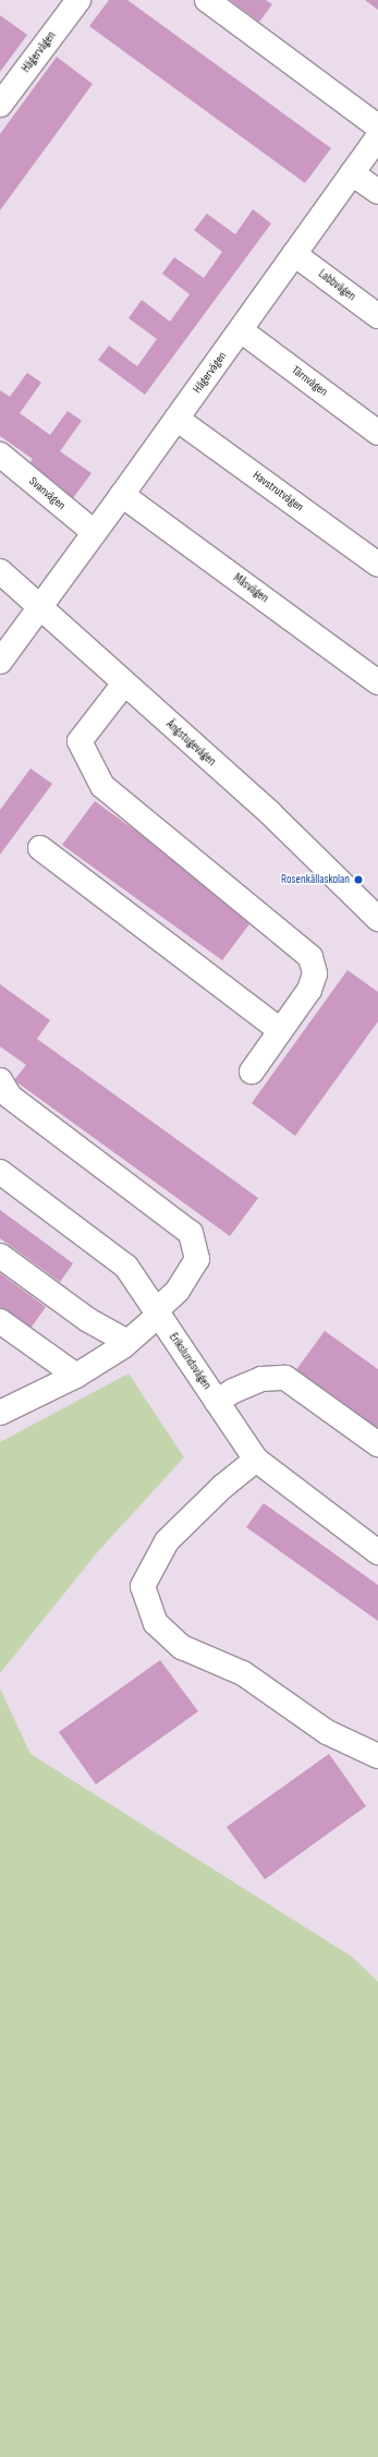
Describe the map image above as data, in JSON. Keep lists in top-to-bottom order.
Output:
{
  "streets": {
    "street": [
      "Hägervägen",
      "Labbvägen",
      "Tärnvägen",
      "Havstrutvägen",
      "Svanvägen",
      "Måsvägen",
      "Ängstugevägen",
      "Erikslundsvägen"
    ]
  },
  "crossings": [
    ["Hägervägen", "Labbvägen"],
    ["Hägervägen", "Tärnvägen"],
    ["Hägervägen", "Havstrutvägen"],
    ["Hägervägen", "Svanvägen"],
    ["Hägervägen", "Måsvägen"],
    ["Hägervägen", "Ängstugevägen"]
  ],
  "places": ["Rosenkällaskolan"]
}
